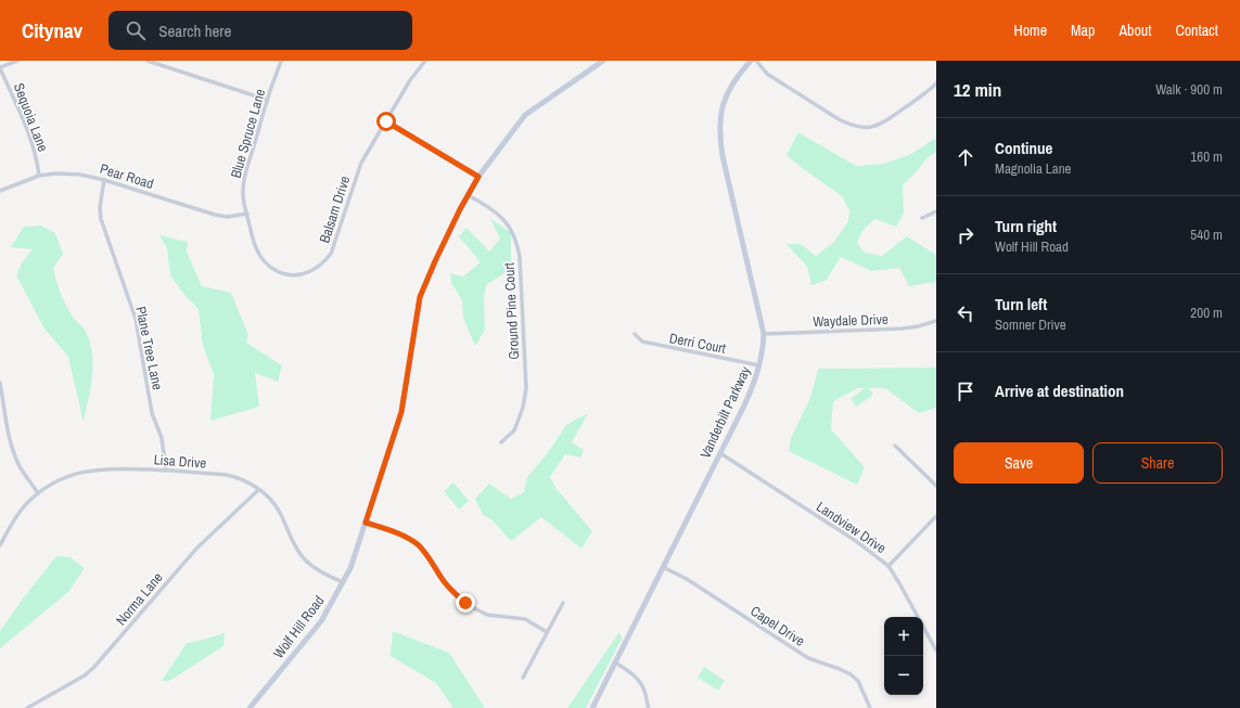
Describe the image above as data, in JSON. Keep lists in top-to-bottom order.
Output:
{
  "streets": {
    "street": [
      "Sequoia Lane",
      "Blue Spruce Lane",
      "Pear Road",
      "Balsam Drive",
      "Ground Pine Court",
      "Waydale Drive",
      "Derri Court",
      "Plane Tree Lane",
      "Vanderbilt Parkway",
      "Lisa Drive",
      "Landview Drive",
      "Norma Lane",
      "Capel Drive",
      "Wolf Hill Road"
    ]
  },
  "crossings": [
    ["Sequoia Lane", "Pear Road"],
    ["Blue Spruce Lane", "Pear Road"],
    ["Blue Spruce Lane", "Balsam Drive"],
    ["Pear Road", "Balsam Drive"],
    ["Pear Road", "Plane Tree Lane"],
    ["Ground Pine Court", "Wolf Hill Road"],
    ["Waydale Drive", "Vanderbilt Parkway"],
    ["Derri Court", "Vanderbilt Parkway"],
    ["Plane Tree Lane", "Lisa Drive"],
    ["Vanderbilt Parkway", "Landview Drive"],
    ["Vanderbilt Parkway", "Capel Drive"],
    ["Lisa Drive", "Norma Lane"],
    ["Lisa Drive", "Wolf Hill Road"]
  ],
  "page": {
    "header": "Citynav",
    "search": "Search here",
    "nav": [
      "Home",
      "Map",
      "About",
      "Contact"
    ],
    "heading": ["12 min", "Walk · 900 m"],
    "list": [
      ["Continue", "Magnolia Lane", "160 m"],
      ["Turn right", "Wolf Hill Road", "540 m"],
      ["Turn left", "Somner Drive", "200 m"],
      "Arrive at destination"
    ],
    "buttons": ["Save", "Share"],
    "map_buttons": ["+", "−"]
  }
}
